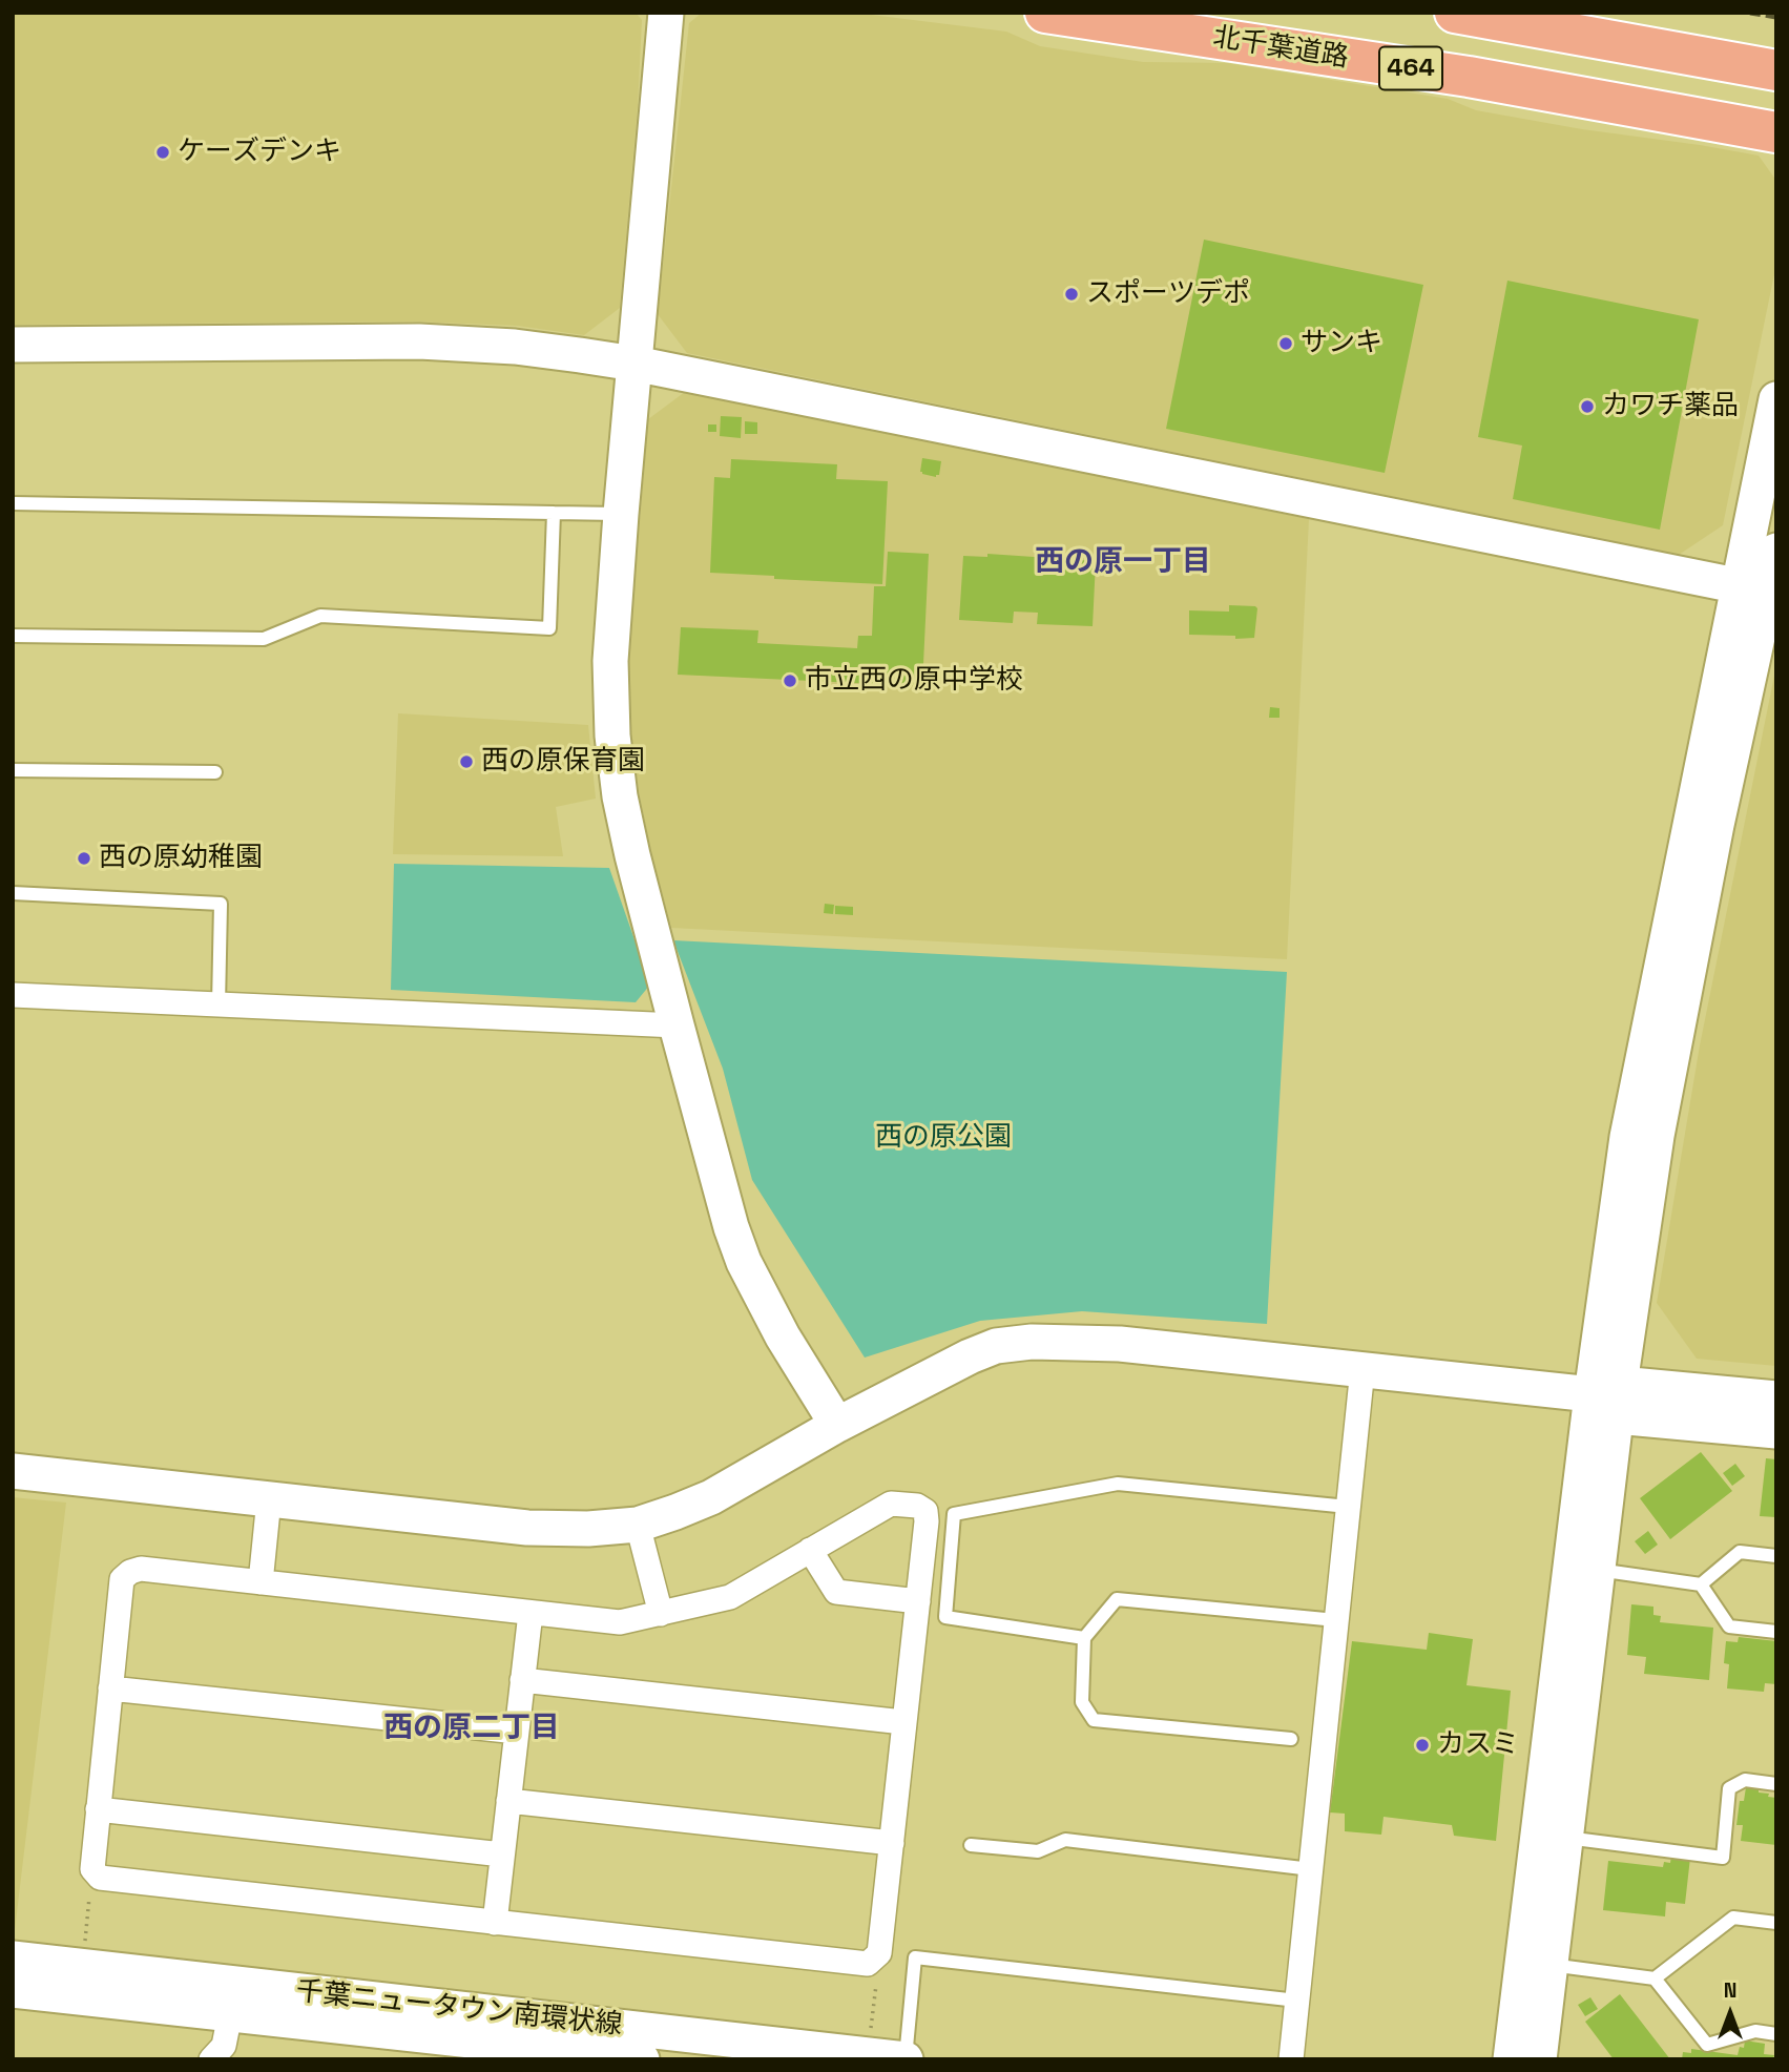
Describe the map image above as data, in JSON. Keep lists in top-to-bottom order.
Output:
{
  "streets": {
    "highway": ["北千葉道路", "464"],
    "street": ["千葉ニュータウン南環状線"]
  },
  "districts": ["西の原一丁目", "西の原二丁目"],
  "parks": ["西の原公園"],
  "places": [
    "ケーズデンキ",
    "スポーツデポ",
    "サンキ",
    "カワチ薬品",
    "市立西の原中学校",
    "西の原保育園",
    "西の原幼稚園",
    "カスミ"
  ],
  "north": "top"
}
